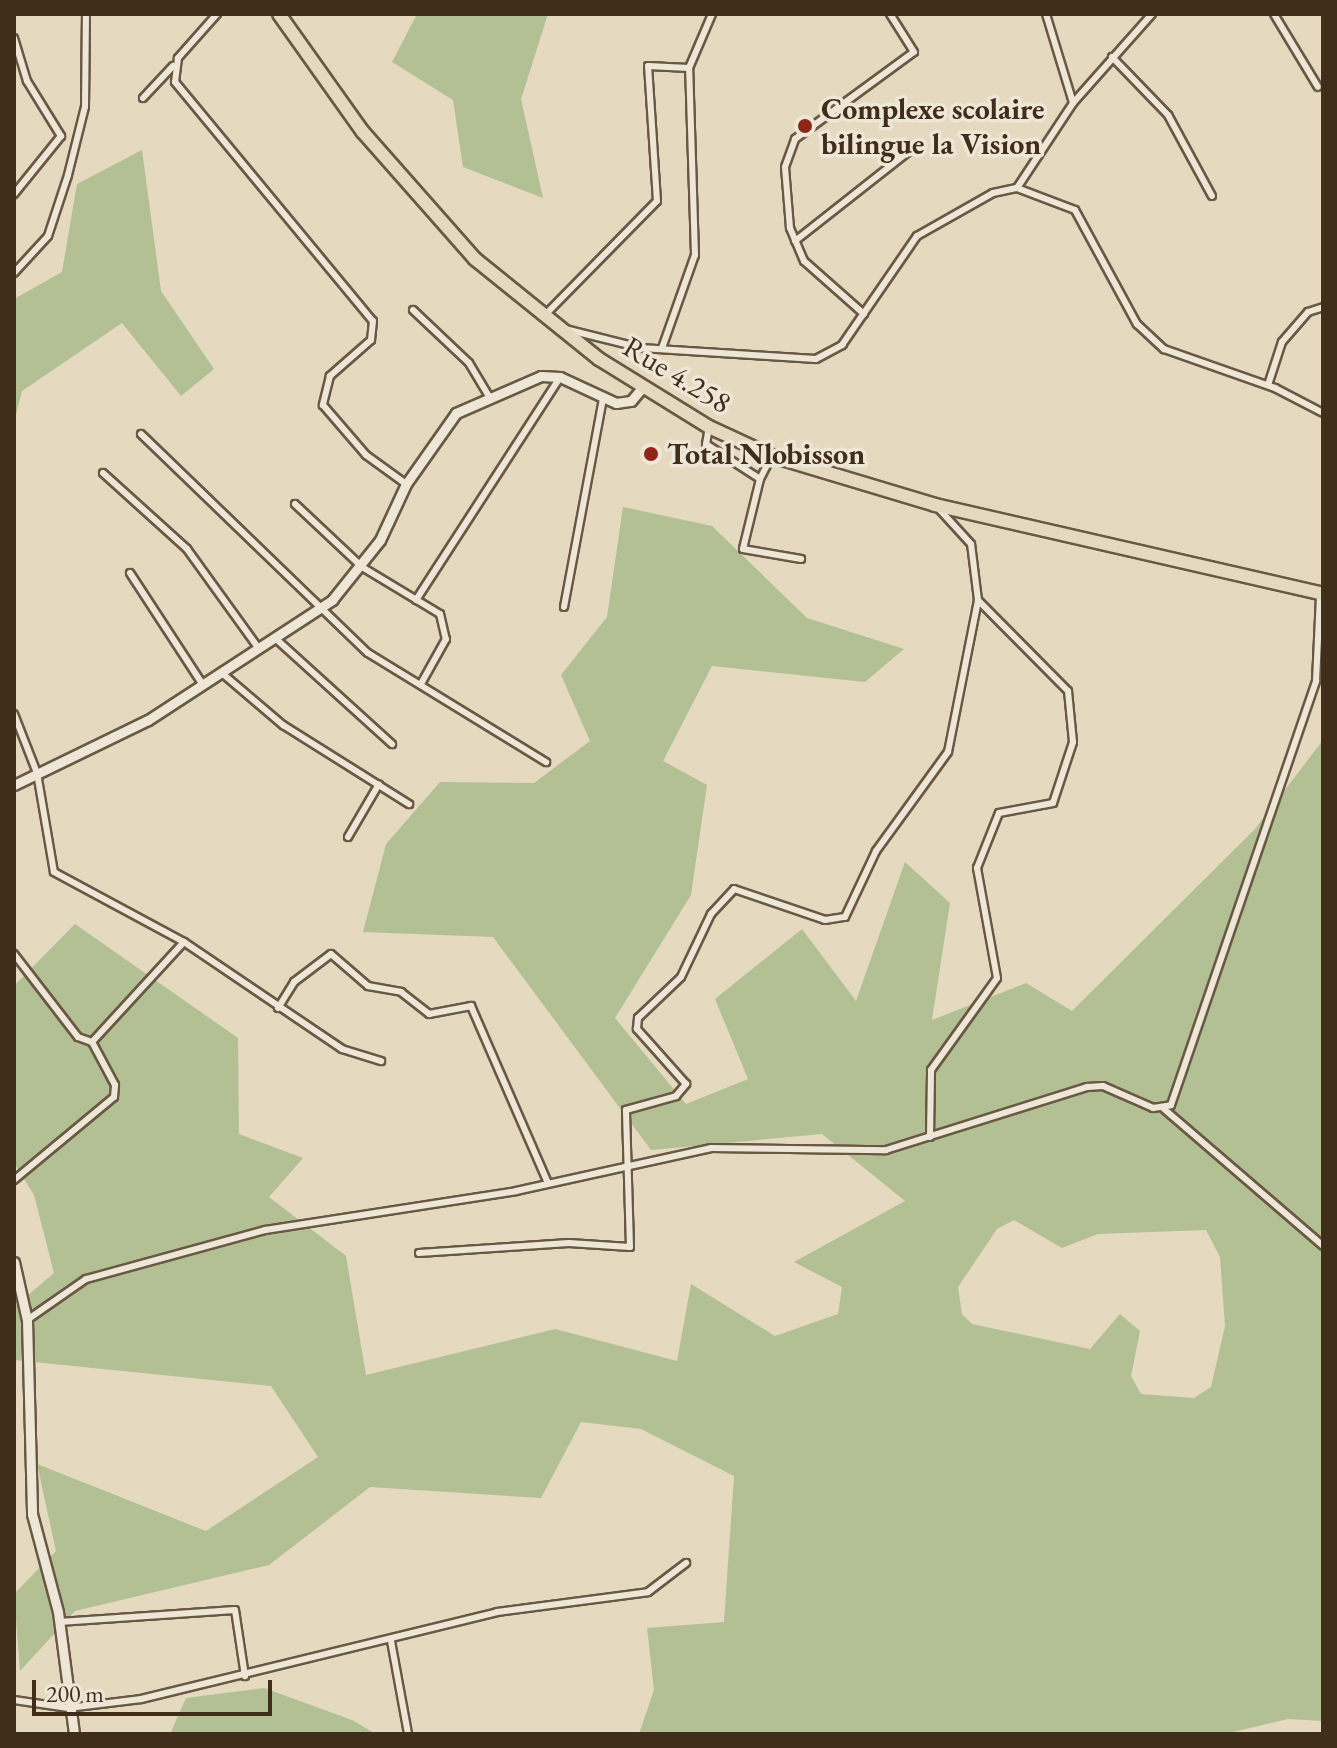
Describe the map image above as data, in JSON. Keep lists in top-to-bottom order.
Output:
{
  "streets": {
    "highway": ["Rue 4.258"]
  },
  "places": ["Complexe scolaire bilingue la Vision", "Total Nlobisson"],
  "scale_bar": "200 m"
}
